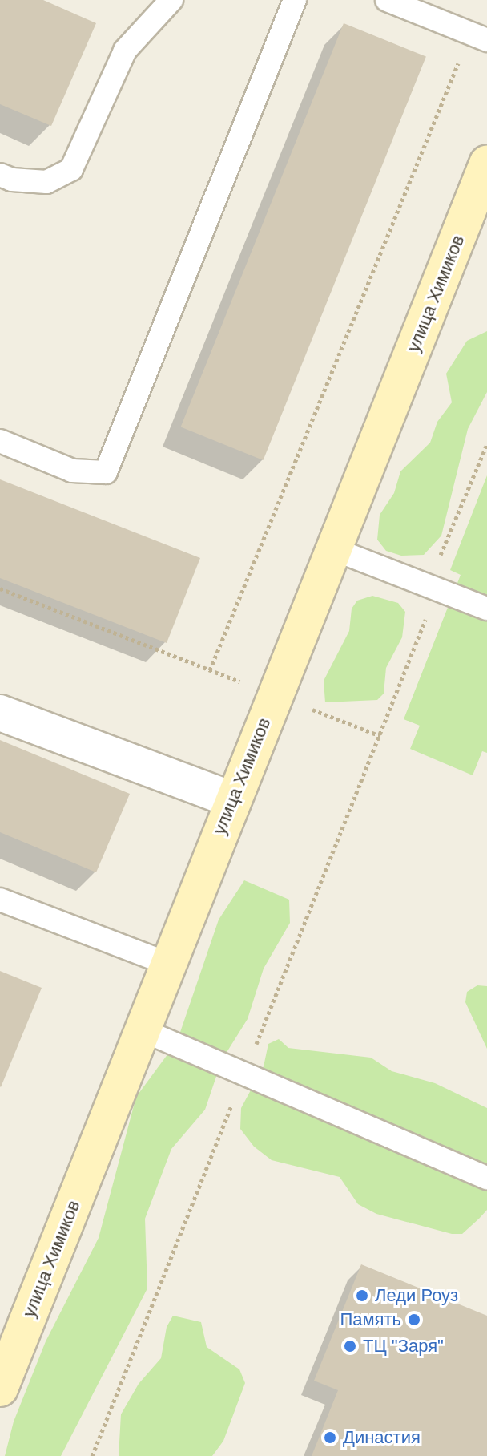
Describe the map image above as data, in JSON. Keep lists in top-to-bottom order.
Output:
{
  "streets": {
    "street": ["улица Химиков"]
  },
  "places": [
    "Леди Роуз",
    "Память",
    "ТЦ \"Заря\"",
    "Династия"
  ]
}
